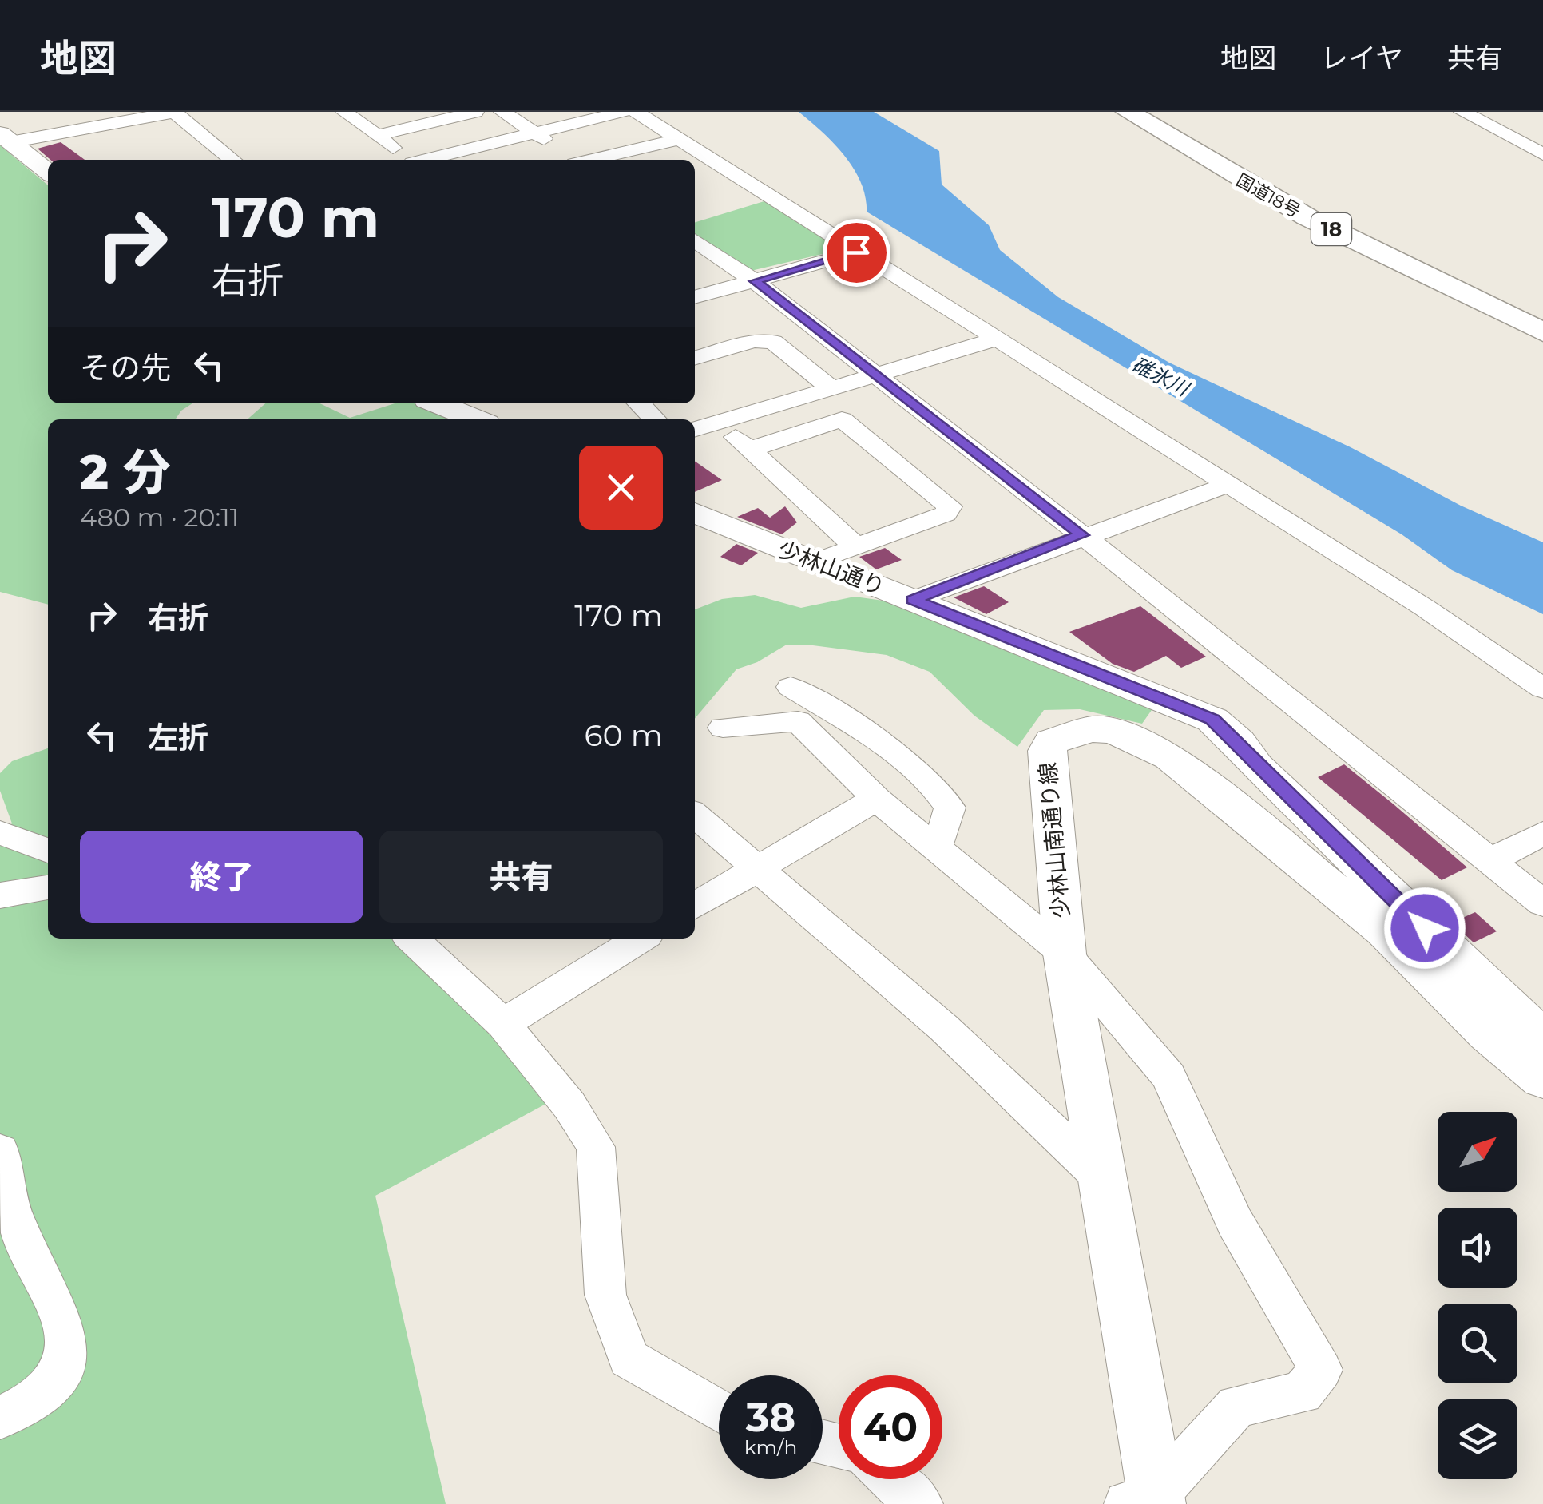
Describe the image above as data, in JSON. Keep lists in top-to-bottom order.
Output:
{
  "streets": {
    "highway": ["国道18号", "18"],
    "street": ["少林山通り", "少林山南通り線"]
  },
  "water": ["碓氷川"],
  "north": "top right",
  "page": {
    "header": "地図",
    "nav": ["地図", "レイヤ", "共有"],
    "turn": ["170 m", "右折"],
    "then": "その先",
    "heading": ["2 分", "480 m · 20:11"],
    "list": [
      {
        "name": "右折",
        "value": "170 m"
      },
      {
        "name": "左折",
        "value": "60 m"
      }
    ],
    "buttons": ["終了", "共有"],
    "speed": "38 km/h",
    "limit": "40"
  }
}
